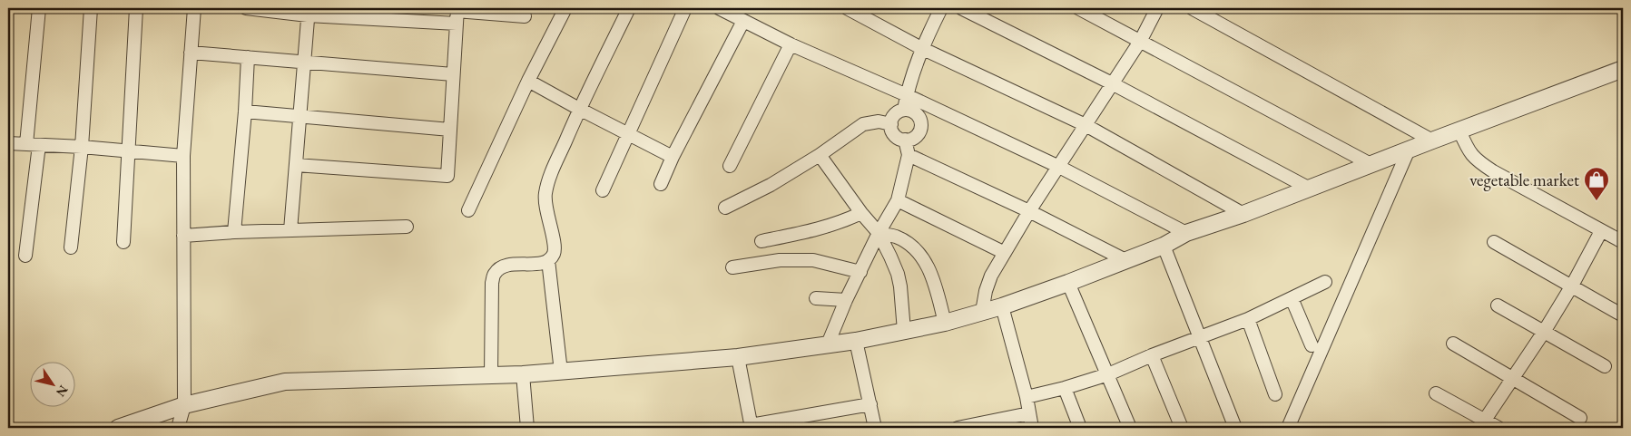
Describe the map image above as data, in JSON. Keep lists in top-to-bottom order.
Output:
{
  "places": {
    "shop": ["vegetable market"]
  },
  "north": "bottom right"
}
